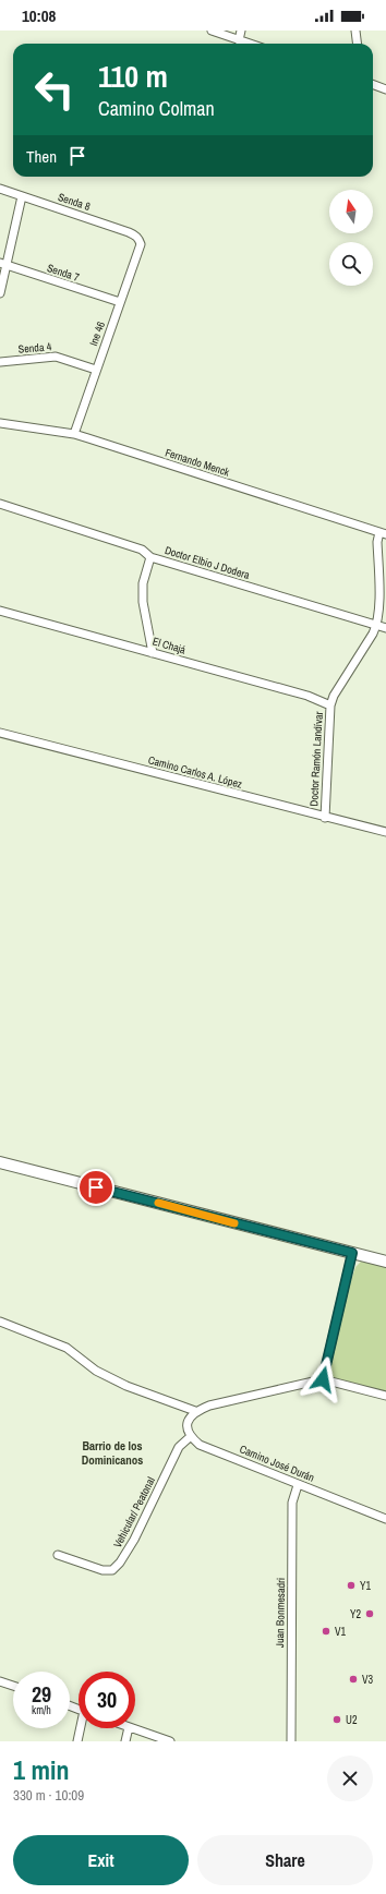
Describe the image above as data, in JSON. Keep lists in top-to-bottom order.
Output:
{
  "streets": {
    "street": [
      "Senda 8",
      "Senda 7",
      "Ine 46",
      "Senda 4",
      "Fernando Menck",
      "Doctor Elbio J Dodera",
      "El Chajá",
      "Doctor Ramón Landívar",
      "Camino Carlos A. López",
      "Camino José Durán",
      "Vehicular/ Peatonal",
      "Juan Bonmesadri"
    ]
  },
  "crossings": [
    ["Senda 8", "Ine 46"],
    ["Senda 7", "Ine 46"],
    ["Ine 46", "Senda 4"],
    ["Ine 46", "Fernando Menck"],
    ["Fernando Menck", "Doctor Ramón Landívar"],
    ["Doctor Elbio J Dodera", "Doctor Ramón Landívar"],
    ["El Chajá", "Doctor Ramón Landívar"],
    ["Doctor Ramón Landívar", "Camino Carlos A. López"],
    ["Camino José Durán", "Vehicular/ Peatonal"],
    ["Camino José Durán", "Juan Bonmesadri"]
  ],
  "districts": ["Barrio de los Dominicanos"],
  "places": [
    "Y1",
    "Y2",
    "V1",
    "V3",
    "U2"
  ],
  "north": "top",
  "page": {
    "status": "10:08",
    "turn": ["110 m", "Camino Colman"],
    "then": "Then",
    "speed": "29 km/h",
    "limit": "30",
    "heading": ["1 min", "330 m · 10:09"],
    "buttons": ["Exit", "Share"]
  }
}
